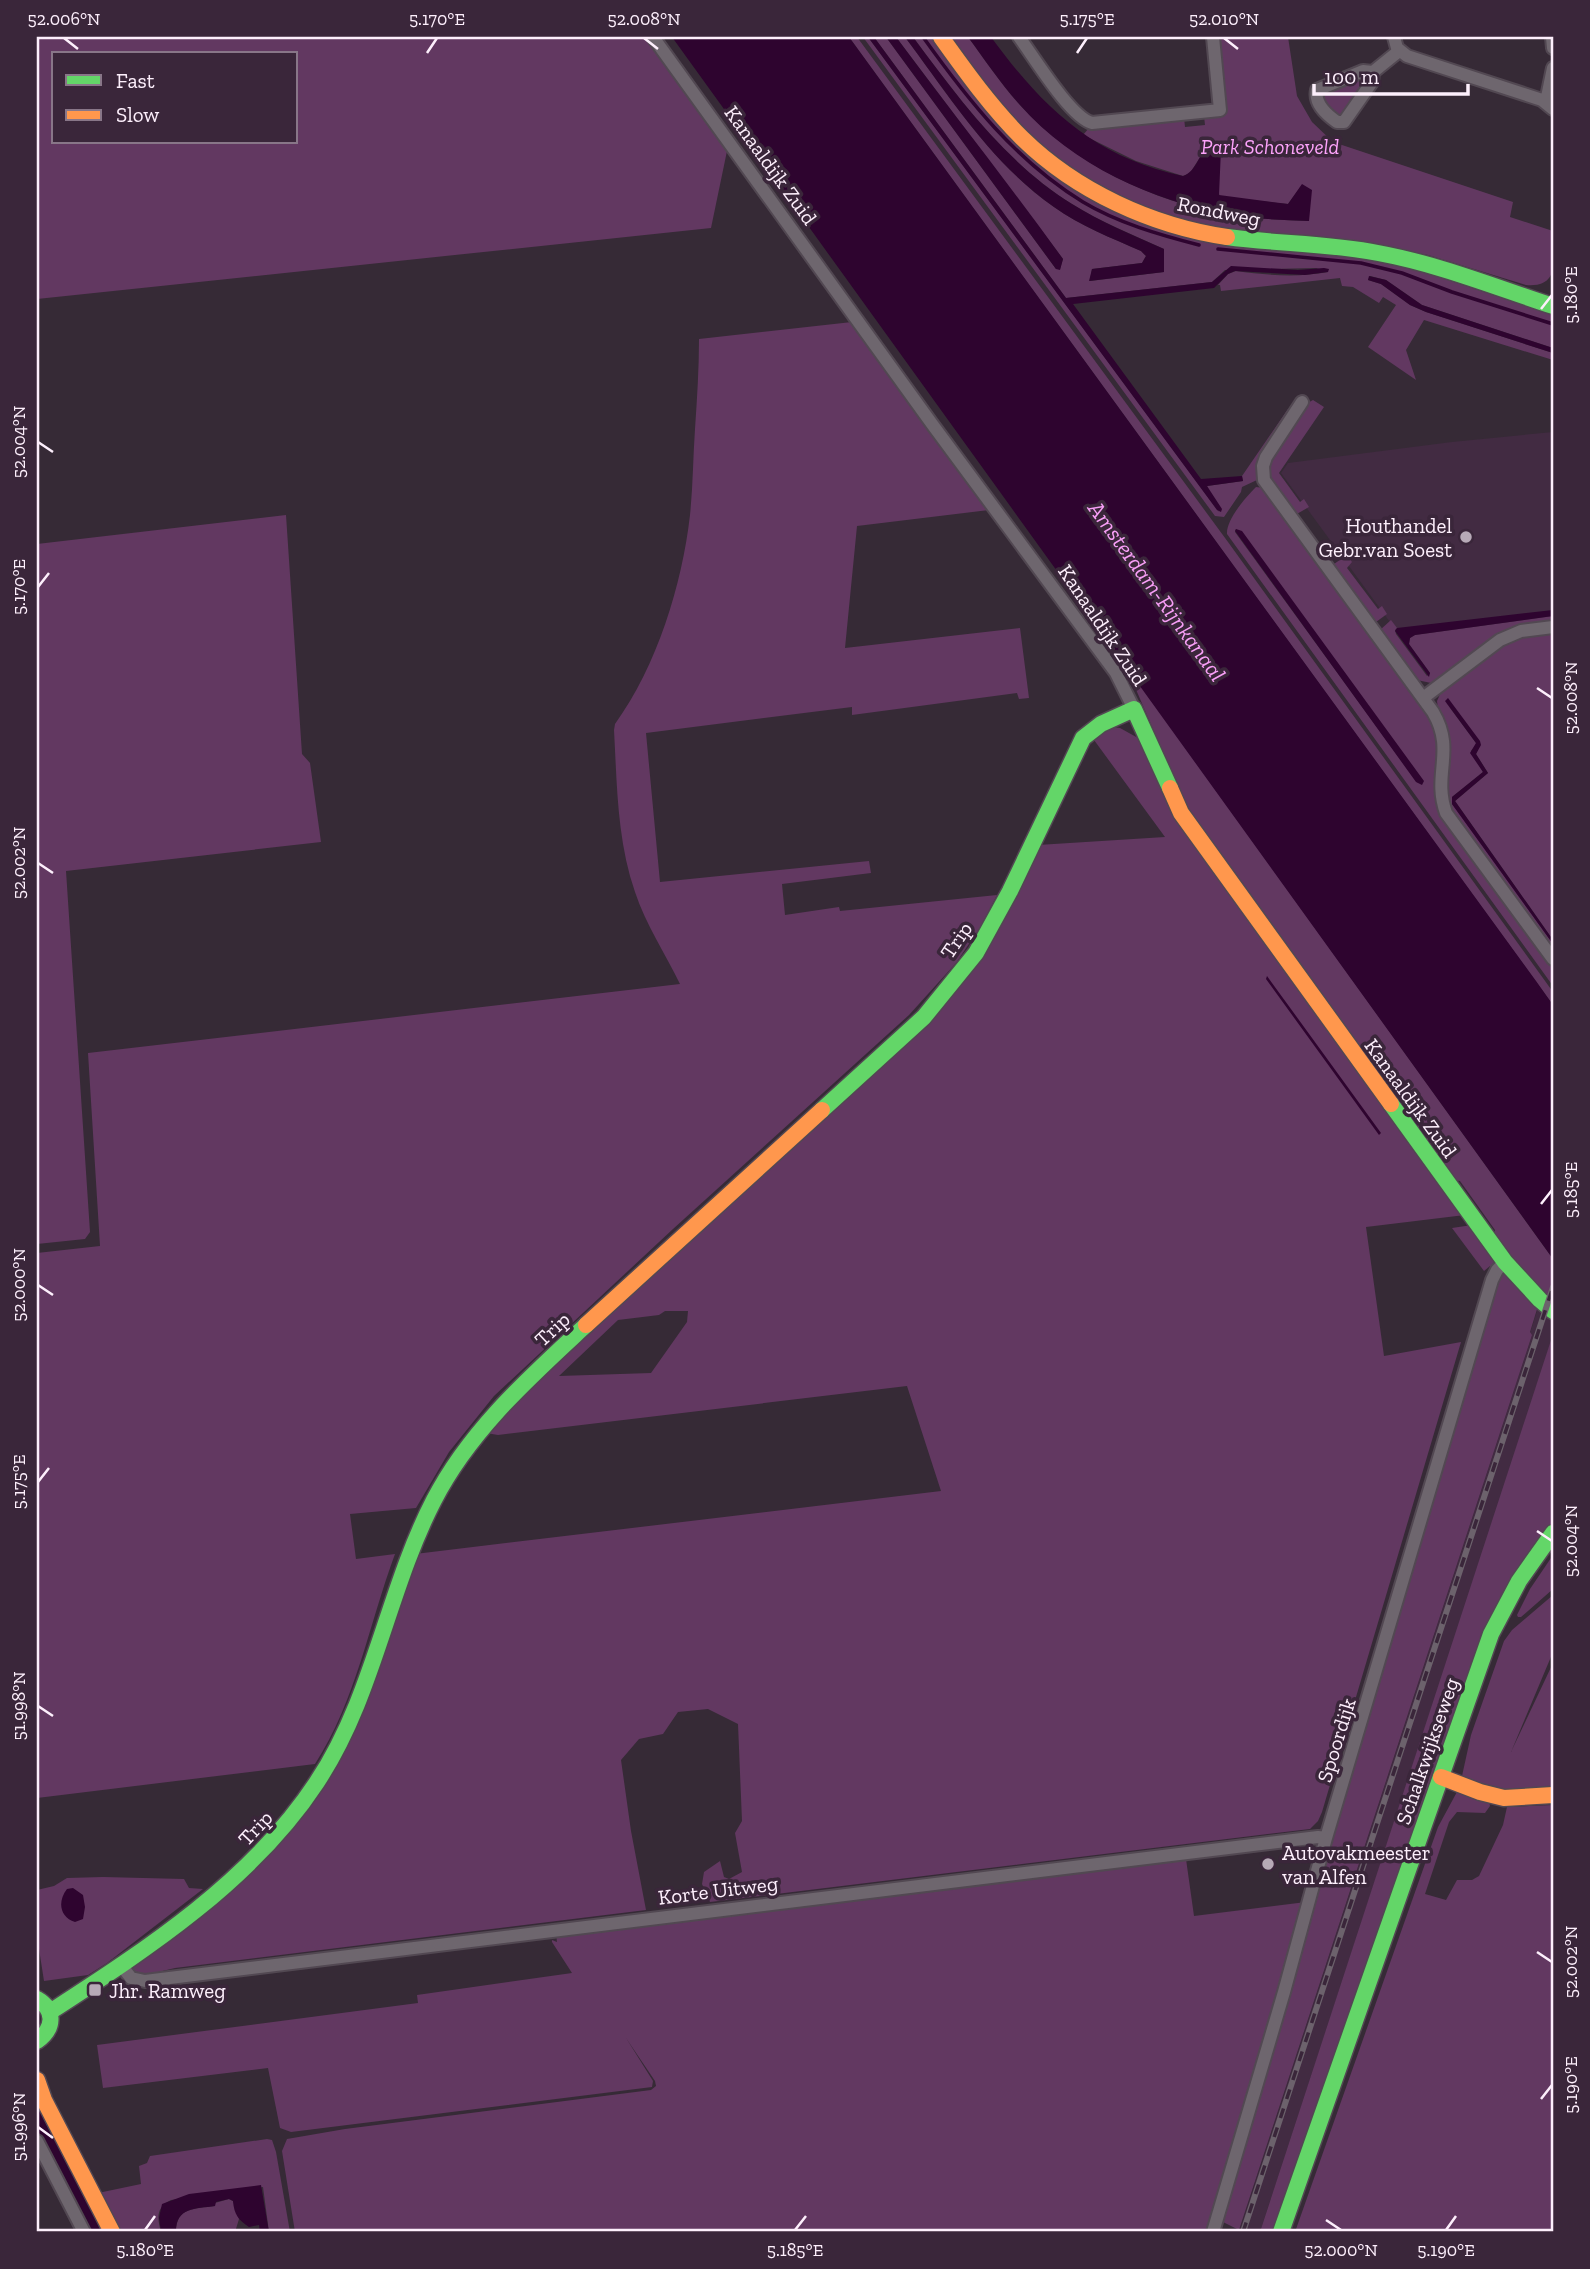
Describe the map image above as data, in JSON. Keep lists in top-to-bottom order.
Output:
{
  "streets": {
    "street": [
      "Kanaaldijk Zuid",
      "Rondweg",
      "Trip",
      "Spoordijk",
      "Schalkwijkseweg",
      "Korte Uitweg"
    ]
  },
  "crossings": [
    ["Kanaaldijk Zuid", "Trip"],
    ["Kanaaldijk Zuid", "Spoordijk"],
    ["Trip", "Korte Uitweg"],
    ["Spoordijk", "Korte Uitweg"]
  ],
  "water": ["Amsterdam-Rijnkanaal"],
  "parks": ["Park Schoneveld"],
  "places": {
    "other": ["Houthandel Gebr.van Soest", "Autovakmeester van Alfen"],
    "transit": ["Jhr. Ramweg"]
  },
  "legend": ["Fast", "Slow"],
  "scale_bar": "100 m",
  "coordinates": [
    "52.006°N",
    "5.170°E",
    "52.008°N",
    "5.175°E",
    "52.010°N",
    "5.180°E",
    "52.004°N",
    "52.002°N",
    "5.185°E",
    "52.000°N",
    "51.998°N",
    "5.190°E",
    "51.996°N"
  ]
}
